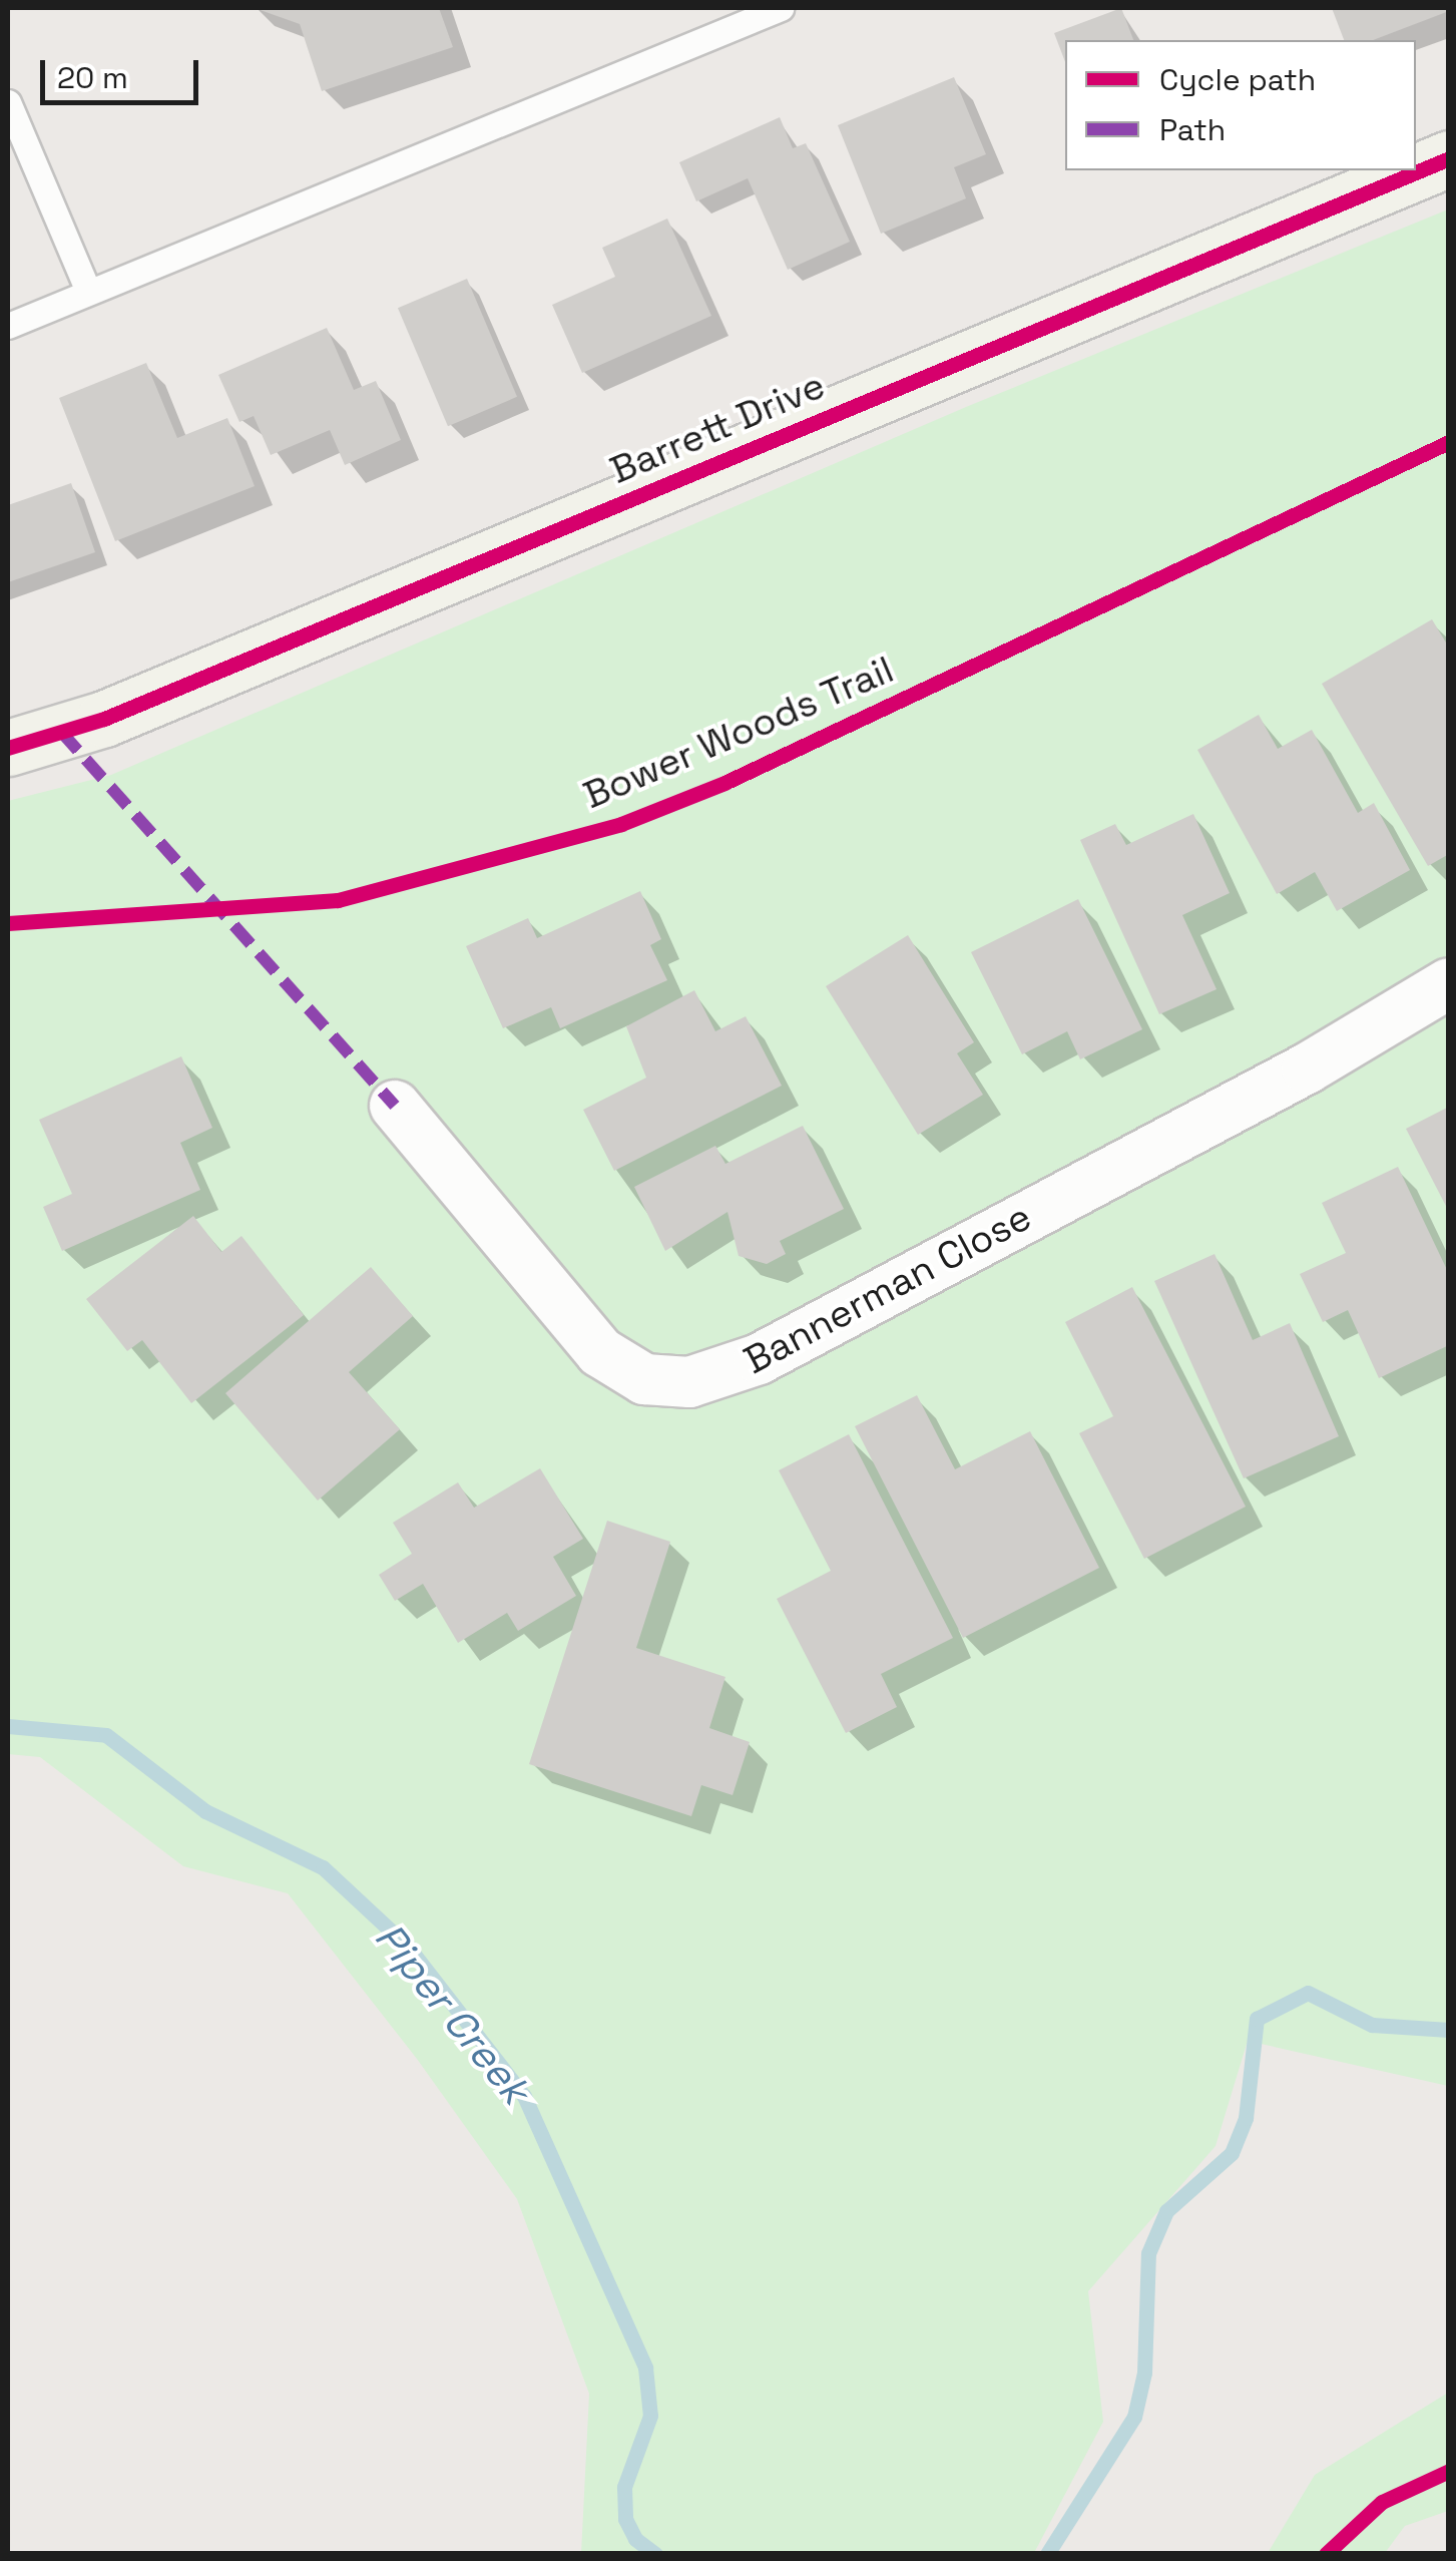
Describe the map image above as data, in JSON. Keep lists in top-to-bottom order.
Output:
{
  "streets": {
    "street": ["Barrett Drive", "Bannerman Close"],
    "cycle path": ["Bower Woods Trail"]
  },
  "water": ["Piper Creek"],
  "legend": ["Cycle path", "Path"],
  "scale_bar": "20 m"
}
